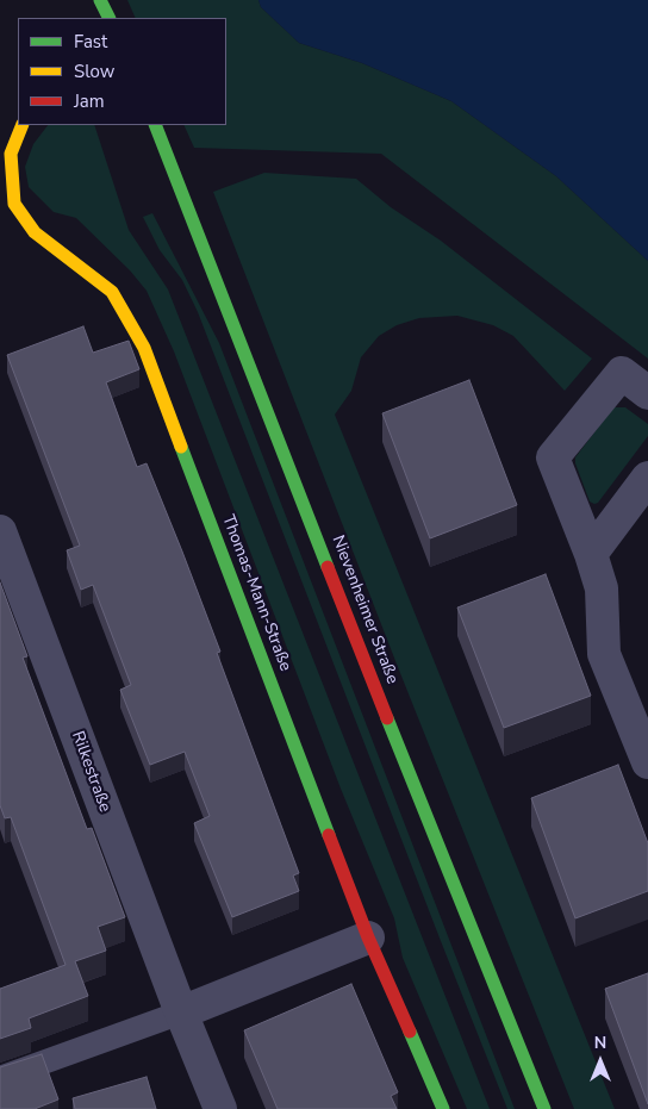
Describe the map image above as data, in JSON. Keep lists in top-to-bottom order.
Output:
{
  "streets": {
    "street": ["Thomas-Mann-Straße", "Nievenheimer Straße", "Rilkestraße"]
  },
  "legend": ["Fast", "Slow", "Jam"],
  "north": "top"
}
